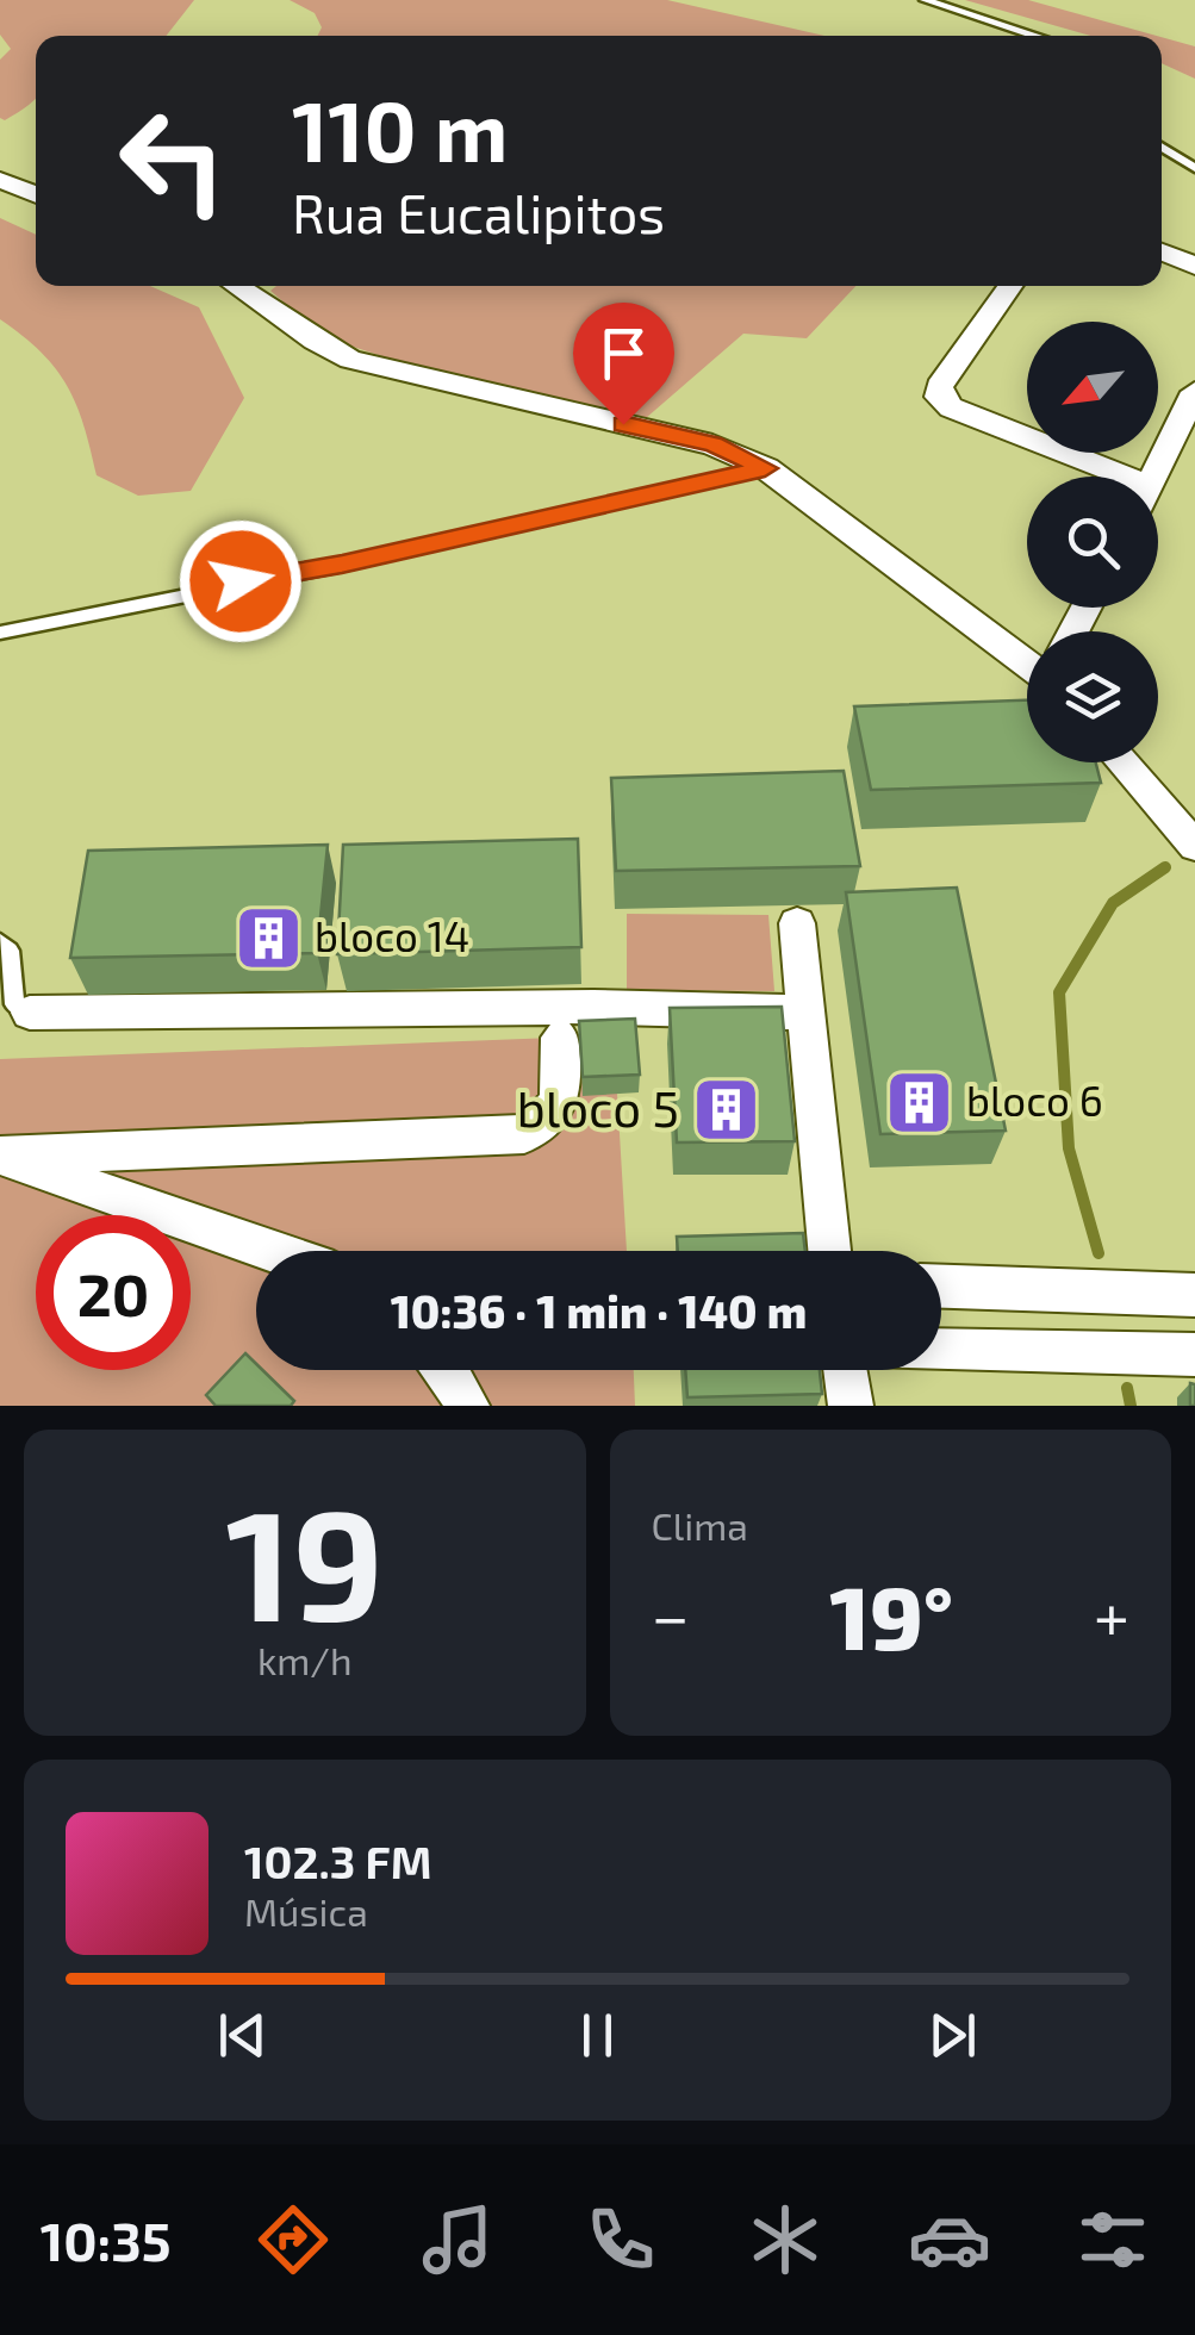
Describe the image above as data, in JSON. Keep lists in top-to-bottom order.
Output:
{
  "places": {
    "building": ["bloco 14", "bloco 6", "bloco 5"]
  },
  "north": "bottom left",
  "page": {
    "turn": ["110 m", "Rua Eucalipitos"],
    "limit": "20",
    "trip": "10:36 · 1 min · 140 m",
    "tile": [
      ["19", "km/h"],
      "Clima"
    ],
    "heat": ["−", "19°", "+"],
    "song": ["102.3 FM", "Música"],
    "tabs": "10:35"
  }
}
